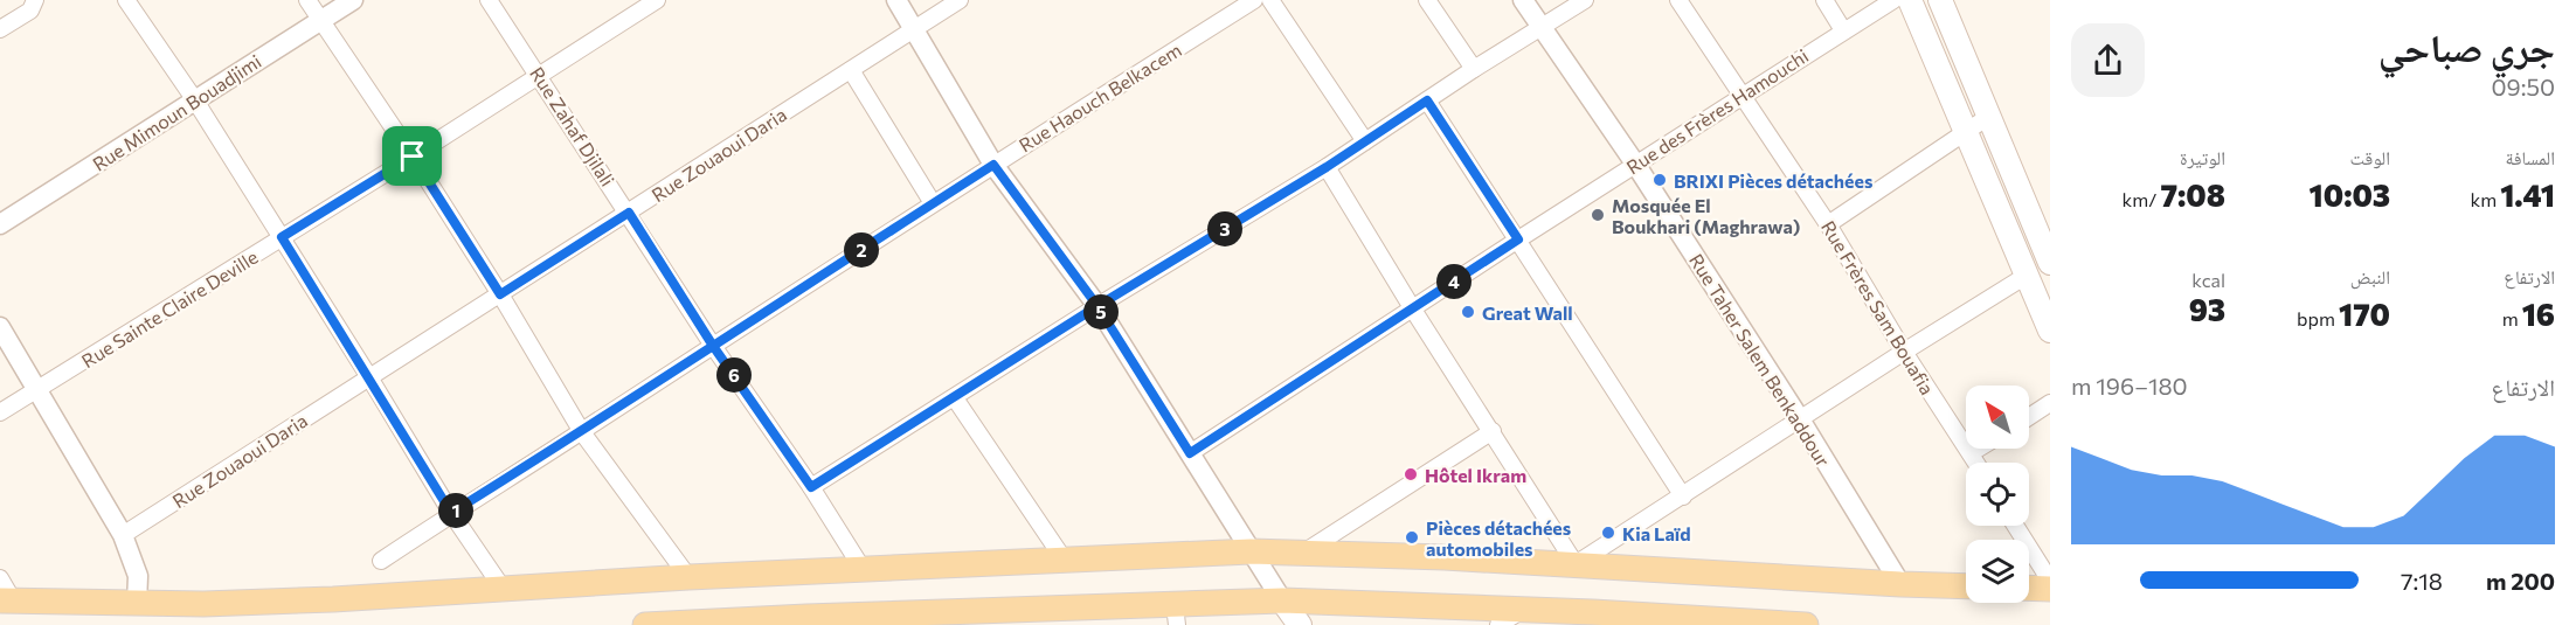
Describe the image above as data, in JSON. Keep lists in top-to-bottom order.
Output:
{
  "streets": {
    "street": [
      "Rue Haouch Belkacem",
      "Rue des Frères Hamouchi",
      "Rue Mimoun Bouadjimi",
      "Rue Zahaf Djilali",
      "Rue Zouaoui Daria",
      "Rue Frères Sam Bouafia",
      "Rue Sainte Claire Deville",
      "Rue Taher Salem Benkaddour"
    ]
  },
  "crossings": [
    ["Rue Haouch Belkacem", "Rue Zahaf Djilali"],
    ["Rue des Frères Hamouchi", "Rue Frères Sam Bouafia"],
    ["Rue des Frères Hamouchi", "Rue Taher Salem Benkaddour"],
    ["Rue Zahaf Djilali", "Rue Zouaoui Daria"],
    ["Rue Zahaf Djilali", "Rue Sainte Claire Deville"]
  ],
  "places": [
    "BRIXI Pièces détachées",
    "Mosquée El Boukhari (Maghrawa)",
    "Great Wall",
    "Hôtel Ikram",
    "Kia Laïd",
    "Pièces détachées automobiles"
  ],
  "north": "top left",
  "page": {
    "heading": ["جري صباحي", "09:50"],
    "stats": [
      ["المسافة", "1.41 km"],
      ["الوقت", "10:03"],
      ["الوتيرة", "7:08 /km"],
      ["الارتفاع", "16 m"],
      ["النبض", "170 bpm"],
      ["kcal", "93"]
    ],
    "pins": [
      "3",
      "2",
      "4",
      "5",
      "6",
      "1"
    ],
    "chart": ["الارتفاع", "180–196 m"],
    "list": [
      {
        "name": "200 m",
        "note": "7:18"
      }
    ]
  }
}
